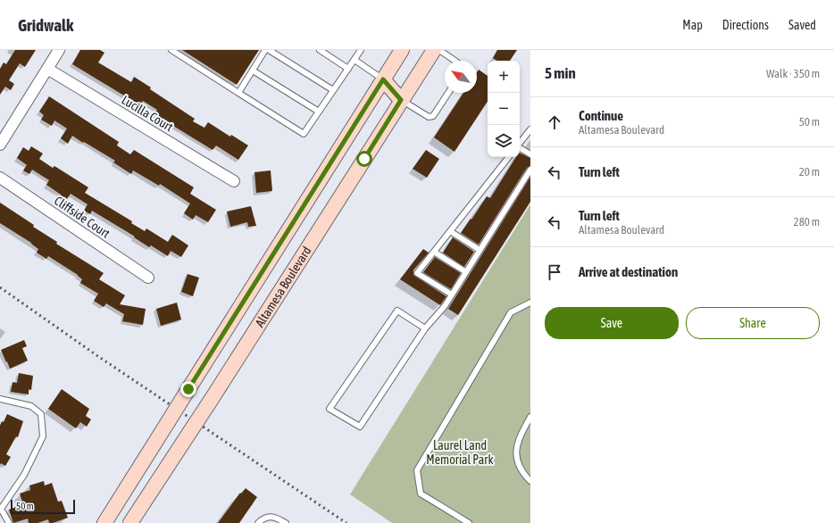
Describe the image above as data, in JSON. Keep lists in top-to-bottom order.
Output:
{
  "streets": {
    "main road": ["Altamesa Boulevard"],
    "street": ["Lucilla Court", "Cliffside Court"]
  },
  "parks": ["Laurel Land Memorial Park"],
  "scale_bar": "50 m",
  "north": "top left",
  "page": {
    "header": "Gridwalk",
    "nav": ["Map", "Directions", "Saved"],
    "heading": ["5 min", "Walk · 350 m"],
    "map_buttons": ["+", "−"],
    "list": [
      ["Continue", "Altamesa Boulevard", "50 m"],
      ["Turn left", "20 m"],
      ["Turn left", "Altamesa Boulevard", "280 m"],
      "Arrive at destination"
    ],
    "buttons": ["Save", "Share"],
    "scale": "50 m"
  }
}
